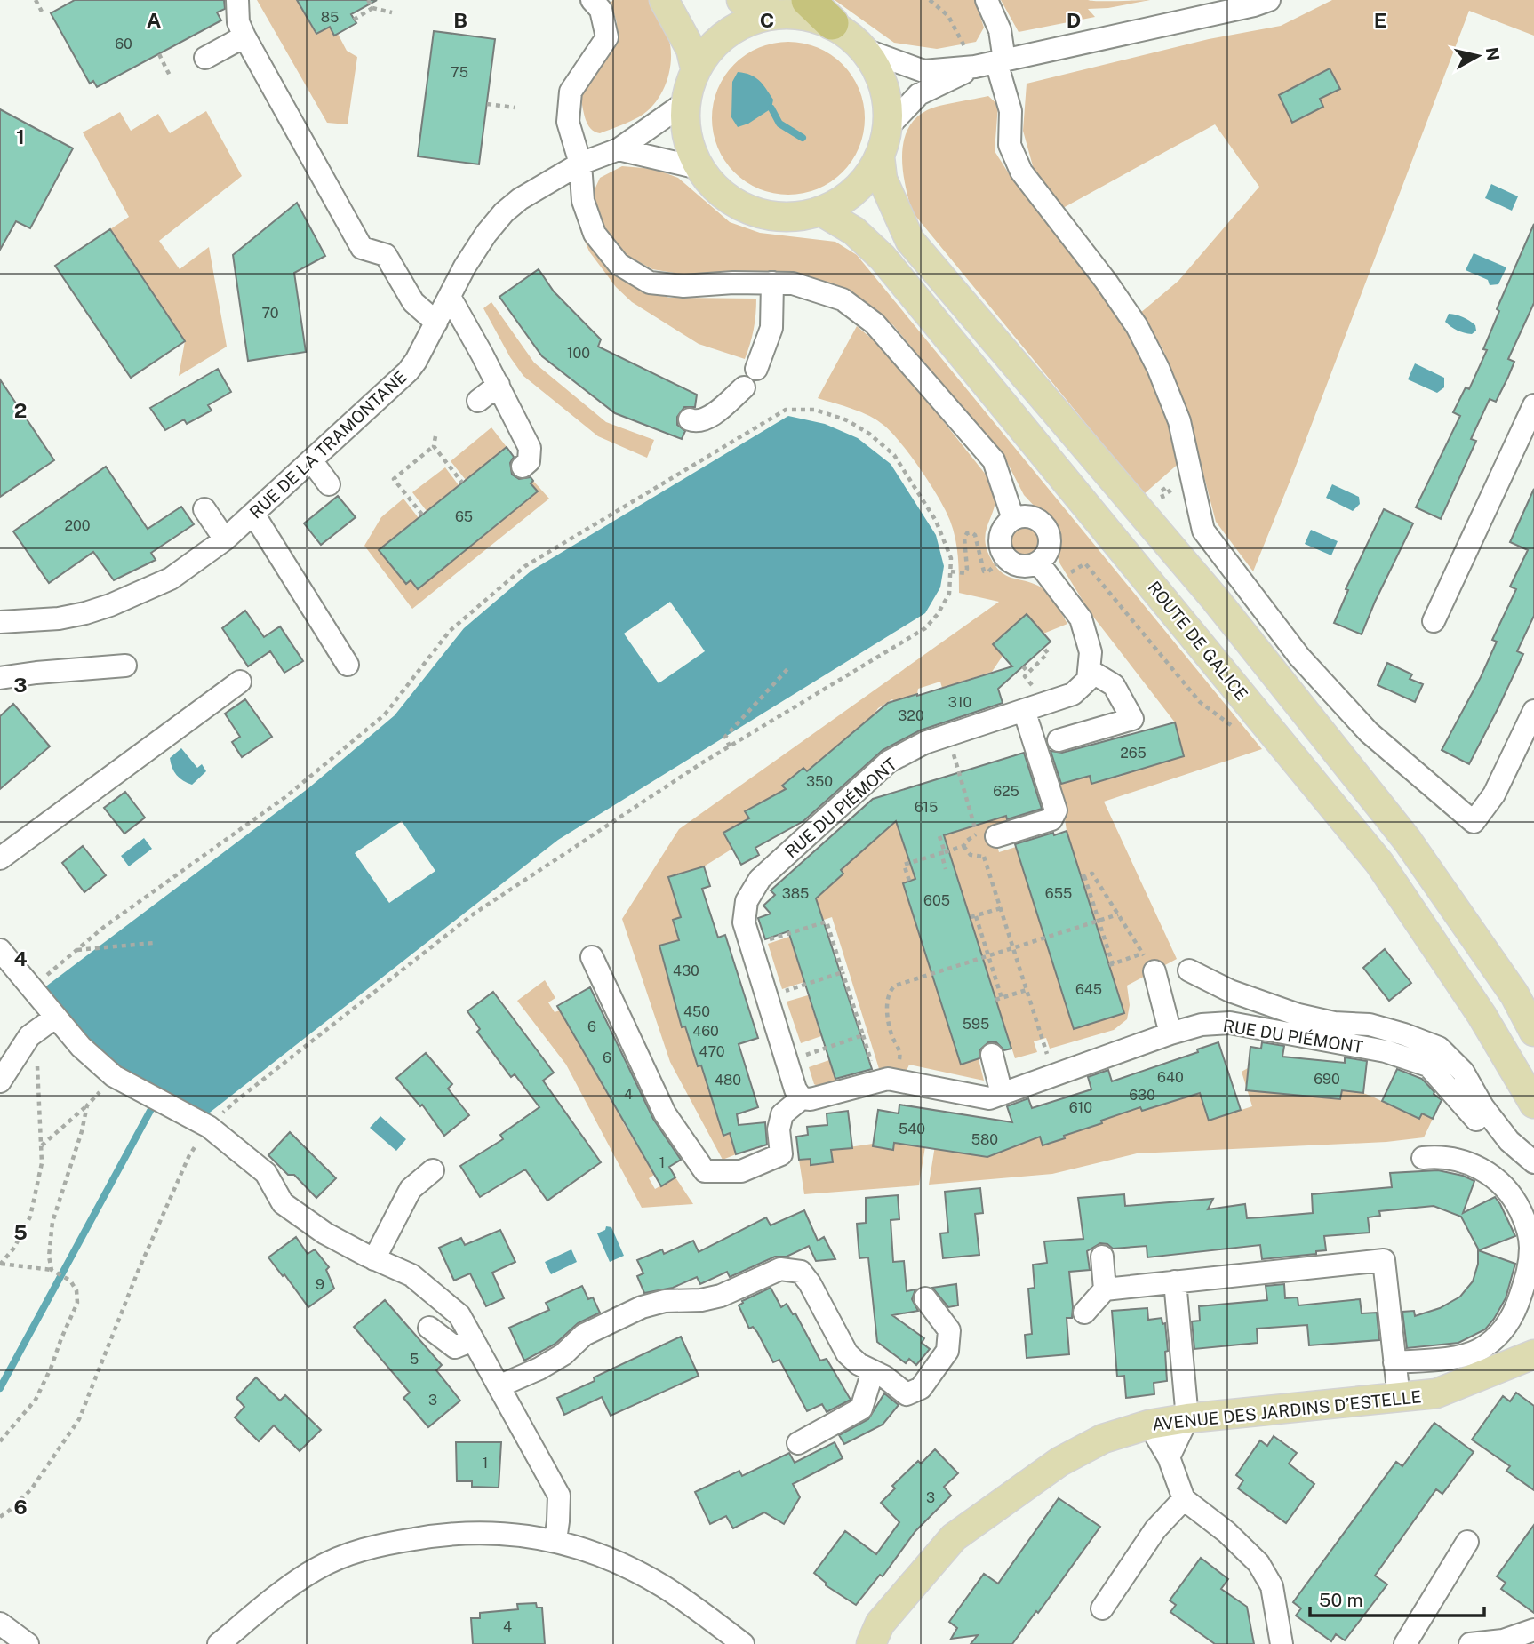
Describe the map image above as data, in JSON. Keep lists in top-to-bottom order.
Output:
{
  "streets": {
    "main road": ["ROUTE DE GALICE", "AVENUE DES JARDINS D’ESTELLE"],
    "street": ["RUE DE LA TRAMONTANE", "RUE DU PIÉMONT"]
  },
  "crossings": [
    ["RUE DE LA TRAMONTANE", "ROUTE DE GALICE"]
  ],
  "house_numbers": [
    "85",
    "60",
    "75",
    "70",
    "100",
    "65",
    "200",
    "310",
    "320",
    "265",
    "350",
    "625",
    "615",
    "385",
    "655",
    "605",
    "430",
    "645",
    "450",
    "595",
    "6",
    "460",
    "470",
    "6",
    "640",
    "690",
    "480",
    "4",
    "630",
    "610",
    "540",
    "580",
    "1",
    "9",
    "5",
    "3",
    "1",
    "3",
    "4"
  ],
  "scale_bar": "50 m",
  "north": "right",
  "grid": {
    "columns": [
      "A",
      "B",
      "C",
      "D",
      "E"
    ],
    "rows": [
      "1",
      "2",
      "3",
      "4",
      "5",
      "6"
    ]
  }
}
